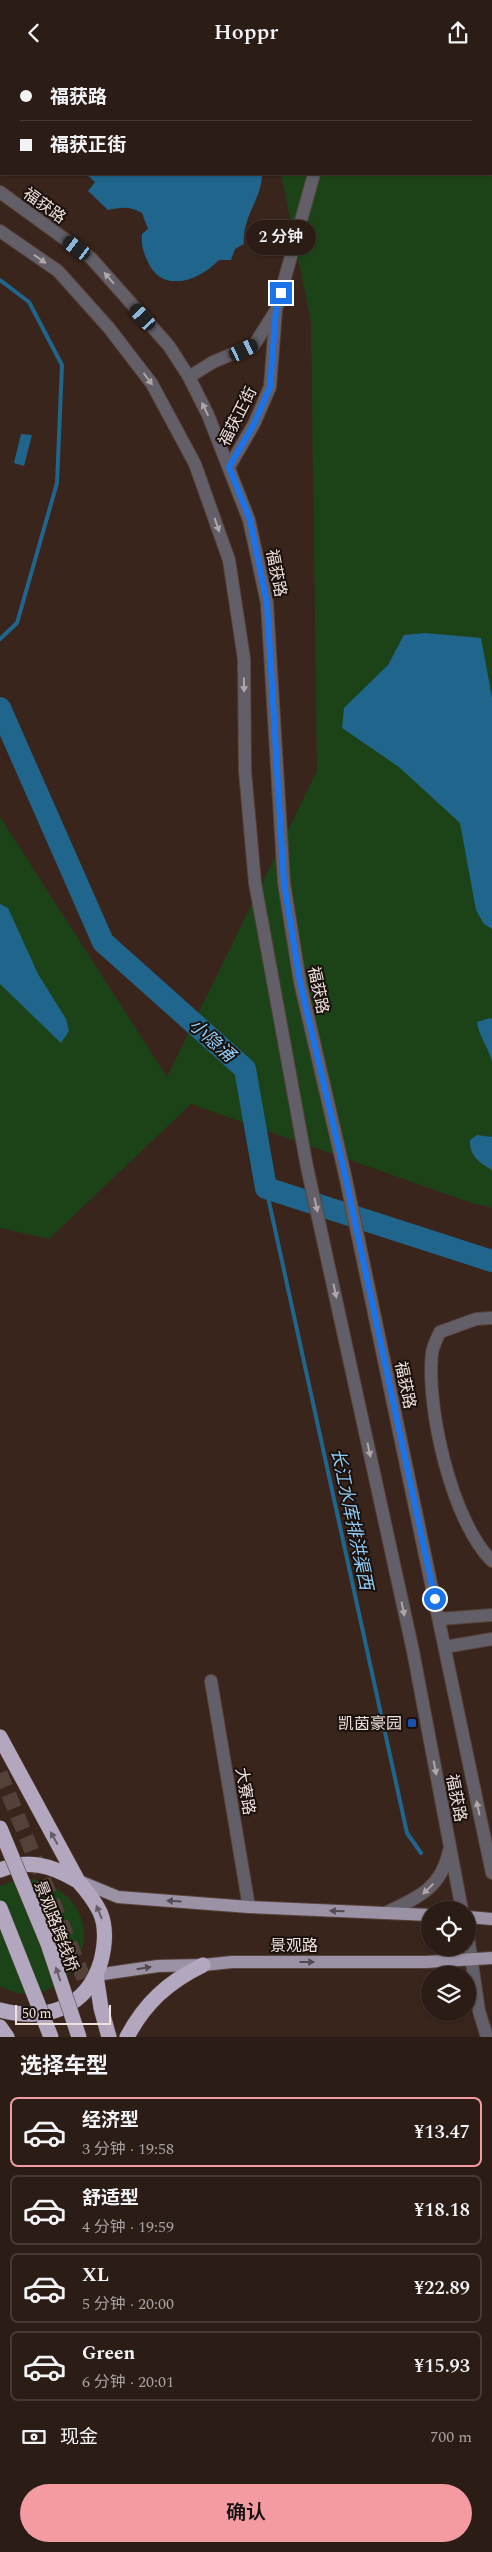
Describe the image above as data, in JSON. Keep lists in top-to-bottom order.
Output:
{
  "streets": {
    "highway": ["景观路跨线桥"],
    "main road": ["景观路"],
    "street": ["福获路", "福获正街", "大寮路"]
  },
  "crossings": [
    ["福获路", "福获正街"]
  ],
  "water": ["小隐涌", "长江水库排洪渠西"],
  "places": {
    "transit": ["凯茵豪园"]
  },
  "scale_bar": "50 m",
  "page": {
    "header": "Hoppr",
    "banner": ["福获路", "福获正街"],
    "bubble": "2 分钟",
    "scale": "50 m",
    "heading": "选择车型",
    "list": [
      {
        "name": "经济型",
        "note": "3 分钟 · 19:58",
        "value": "¥13.47"
      },
      {
        "name": "舒适型",
        "note": "4 分钟 · 19:59",
        "value": "¥18.18"
      },
      {
        "name": "XL",
        "note": "5 分钟 · 20:00",
        "value": "¥22.89"
      },
      {
        "name": "Green",
        "note": "6 分钟 · 20:01",
        "value": "¥15.93"
      }
    ],
    "pay": ["现金", "700 m"],
    "buttons": "确认"
  }
}
